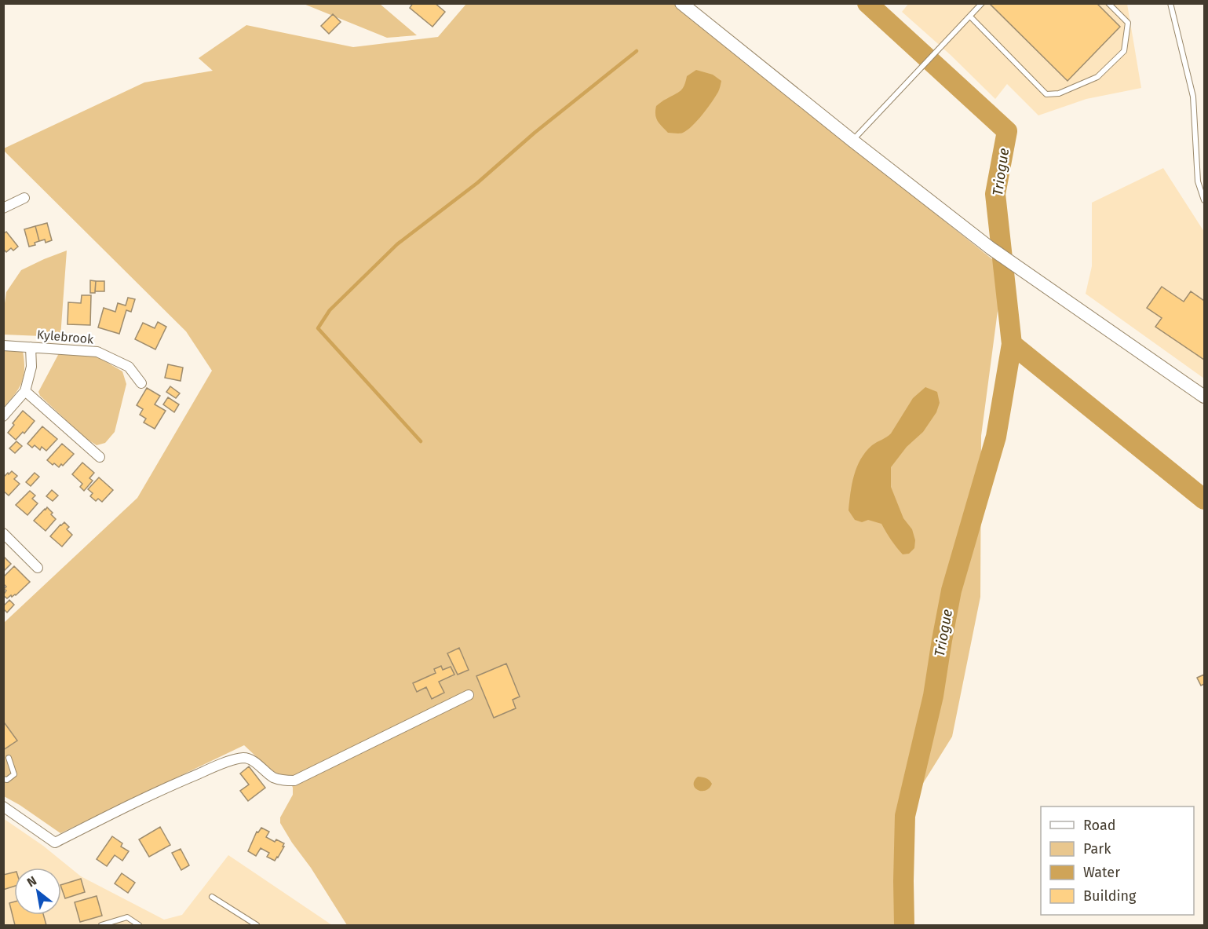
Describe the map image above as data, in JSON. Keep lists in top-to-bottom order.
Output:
{
  "streets": {
    "street": ["Kylebrook"]
  },
  "water": ["Triogue"],
  "legend": [
    "Road",
    "Park",
    "Water",
    "Building"
  ],
  "north": "top left"
}
